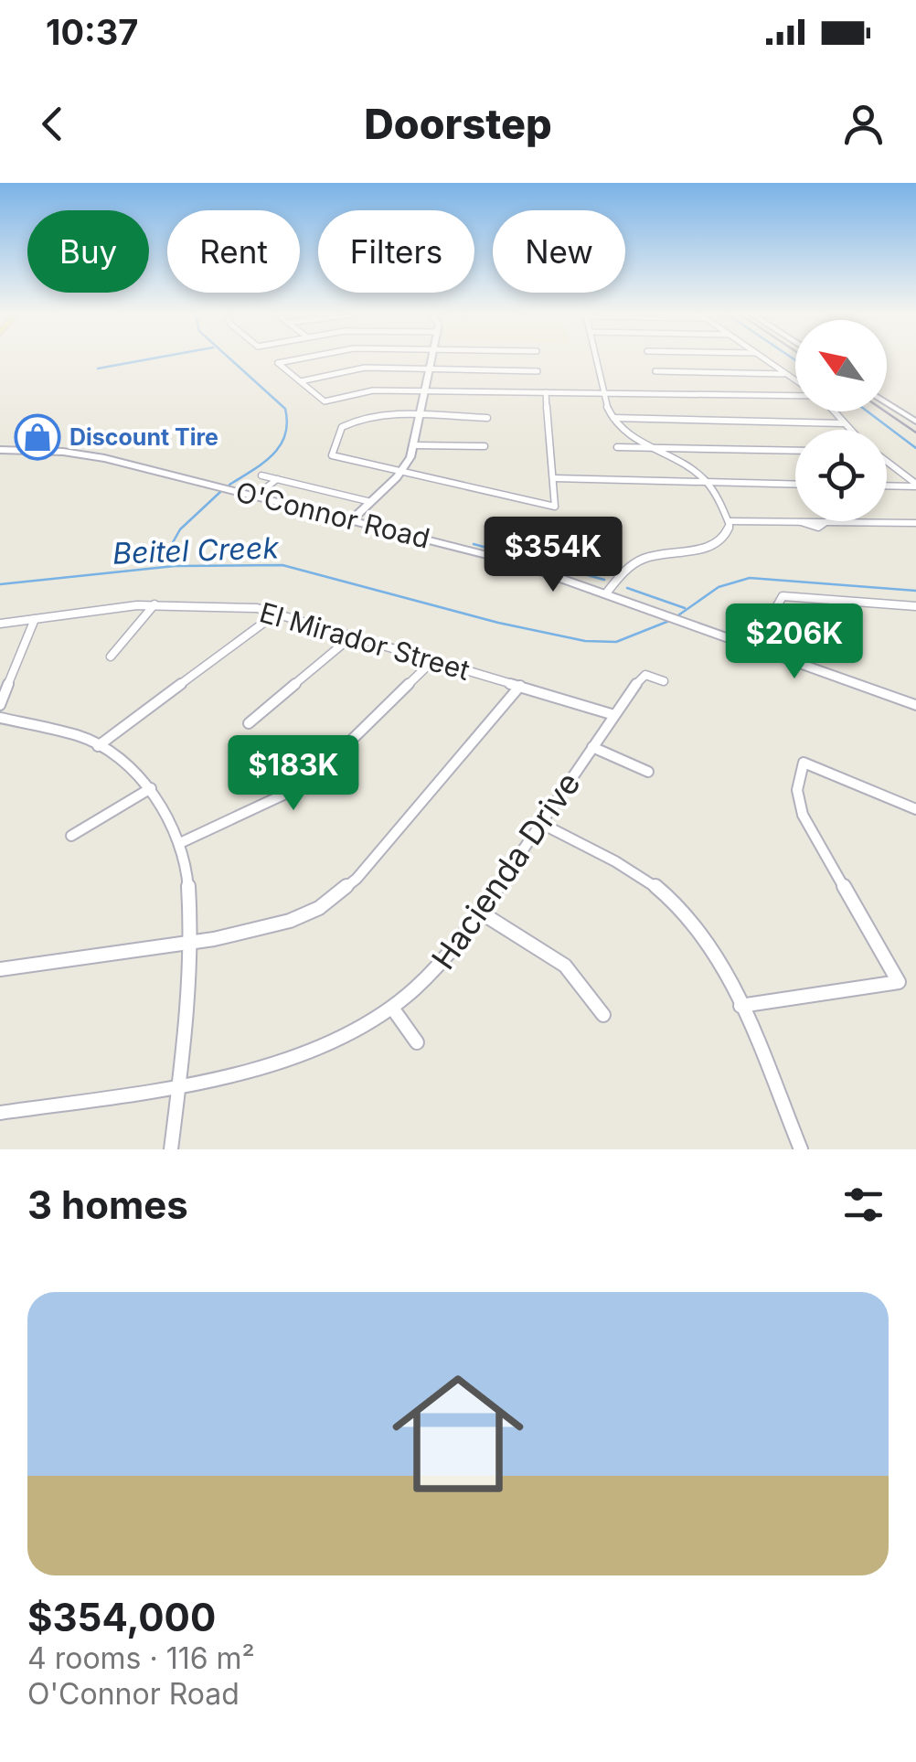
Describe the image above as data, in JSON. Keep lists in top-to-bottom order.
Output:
{
  "streets": {
    "main road": ["O'Connor Road"],
    "street": ["El Mirador Street", "Hacienda Drive"]
  },
  "crossings": [
    ["El Mirador Street", "Hacienda Drive"]
  ],
  "water": ["Beitel Creek"],
  "places": {
    "shop": ["Discount Tire"]
  },
  "north": "top left",
  "page": {
    "status": "10:37",
    "header": "Doorstep",
    "chip": [
      "Buy",
      "Rent",
      "Filters",
      "New"
    ],
    "price": ["$354K", "$206K", "$183K"],
    "heading": "3 homes",
    "list": [
      {
        "name": "$354,000",
        "note": "4 rooms · 116 m² · O'Connor Road"
      }
    ]
  }
}
